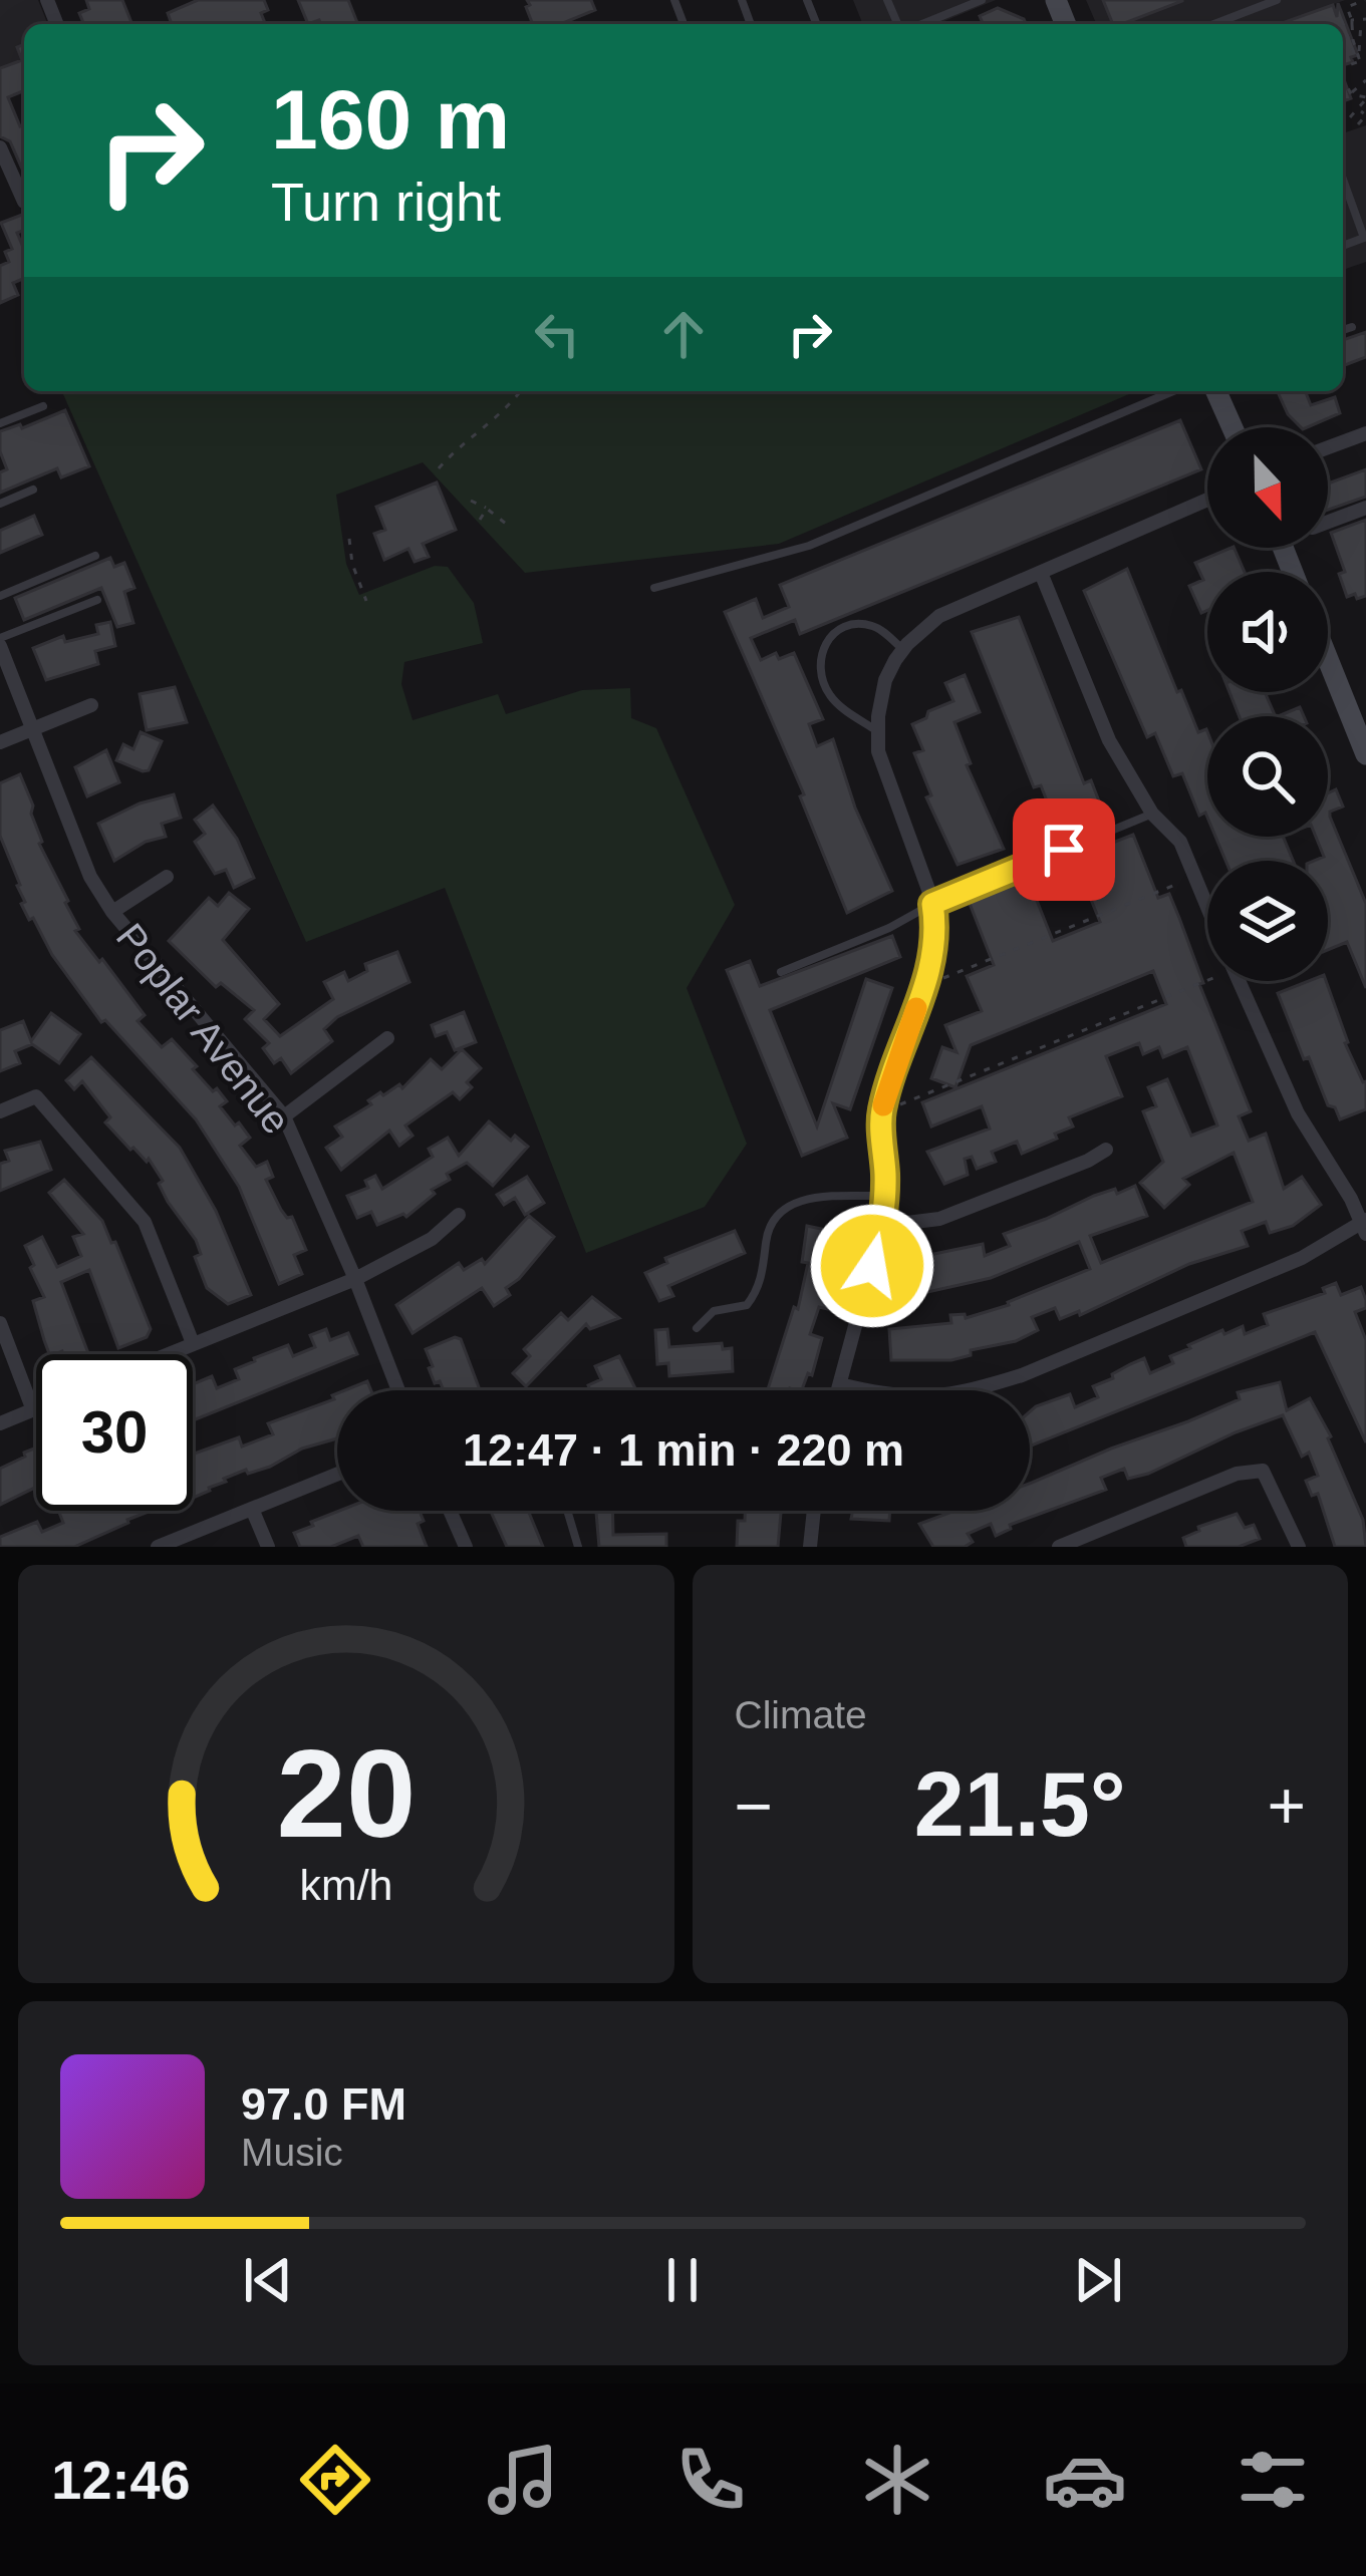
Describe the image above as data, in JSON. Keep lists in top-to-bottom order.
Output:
{
  "streets": {
    "street": ["Poplar Avenue"]
  },
  "north": "bottom",
  "page": {
    "turn": ["160 m", "Turn right"],
    "limit": "30",
    "trip": "12:47 · 1 min · 220 m",
    "tile": "Climate",
    "heat": ["−", "21.5°", "+"],
    "song": ["97.0 FM", "Music"],
    "tabs": "12:46",
    "gauge": ["20", "km/h"]
  }
}
